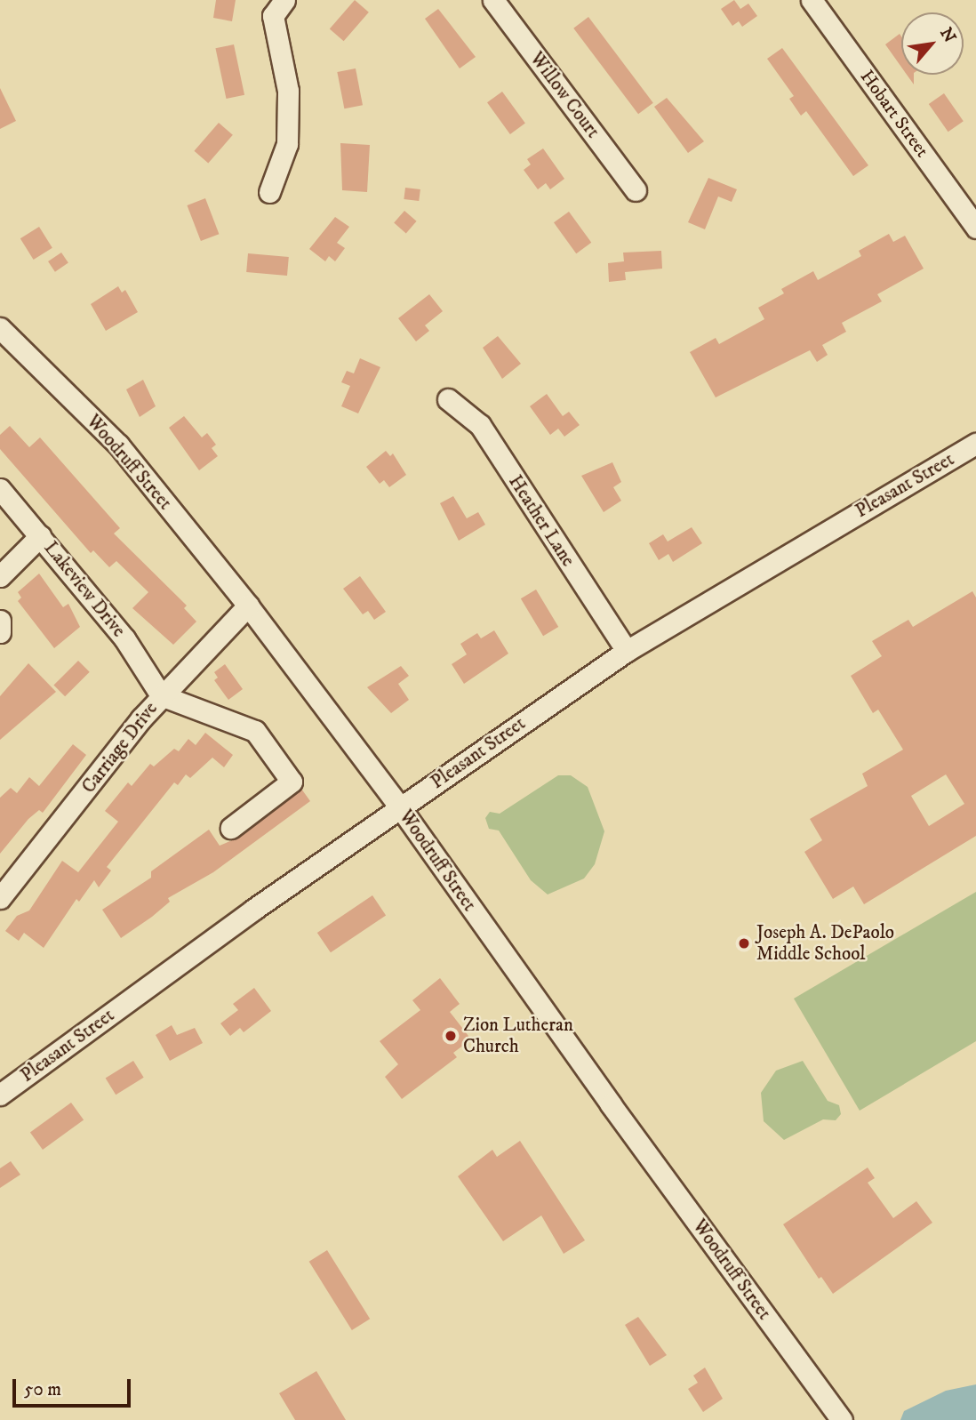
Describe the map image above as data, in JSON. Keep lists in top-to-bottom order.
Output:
{
  "streets": {
    "street": [
      "Willow Court",
      "Hobart Street",
      "Woodruff Street",
      "Pleasant Street",
      "Heather Lane",
      "Lakeview Drive",
      "Carriage Drive"
    ]
  },
  "crossings": [
    ["Woodruff Street", "Pleasant Street"],
    ["Woodruff Street", "Carriage Drive"],
    ["Pleasant Street", "Heather Lane"],
    ["Lakeview Drive", "Carriage Drive"]
  ],
  "places": ["Joseph A. DePaolo Middle School", "Zion Lutheran Church"],
  "scale_bar": "50 m",
  "north": "top right"
}
